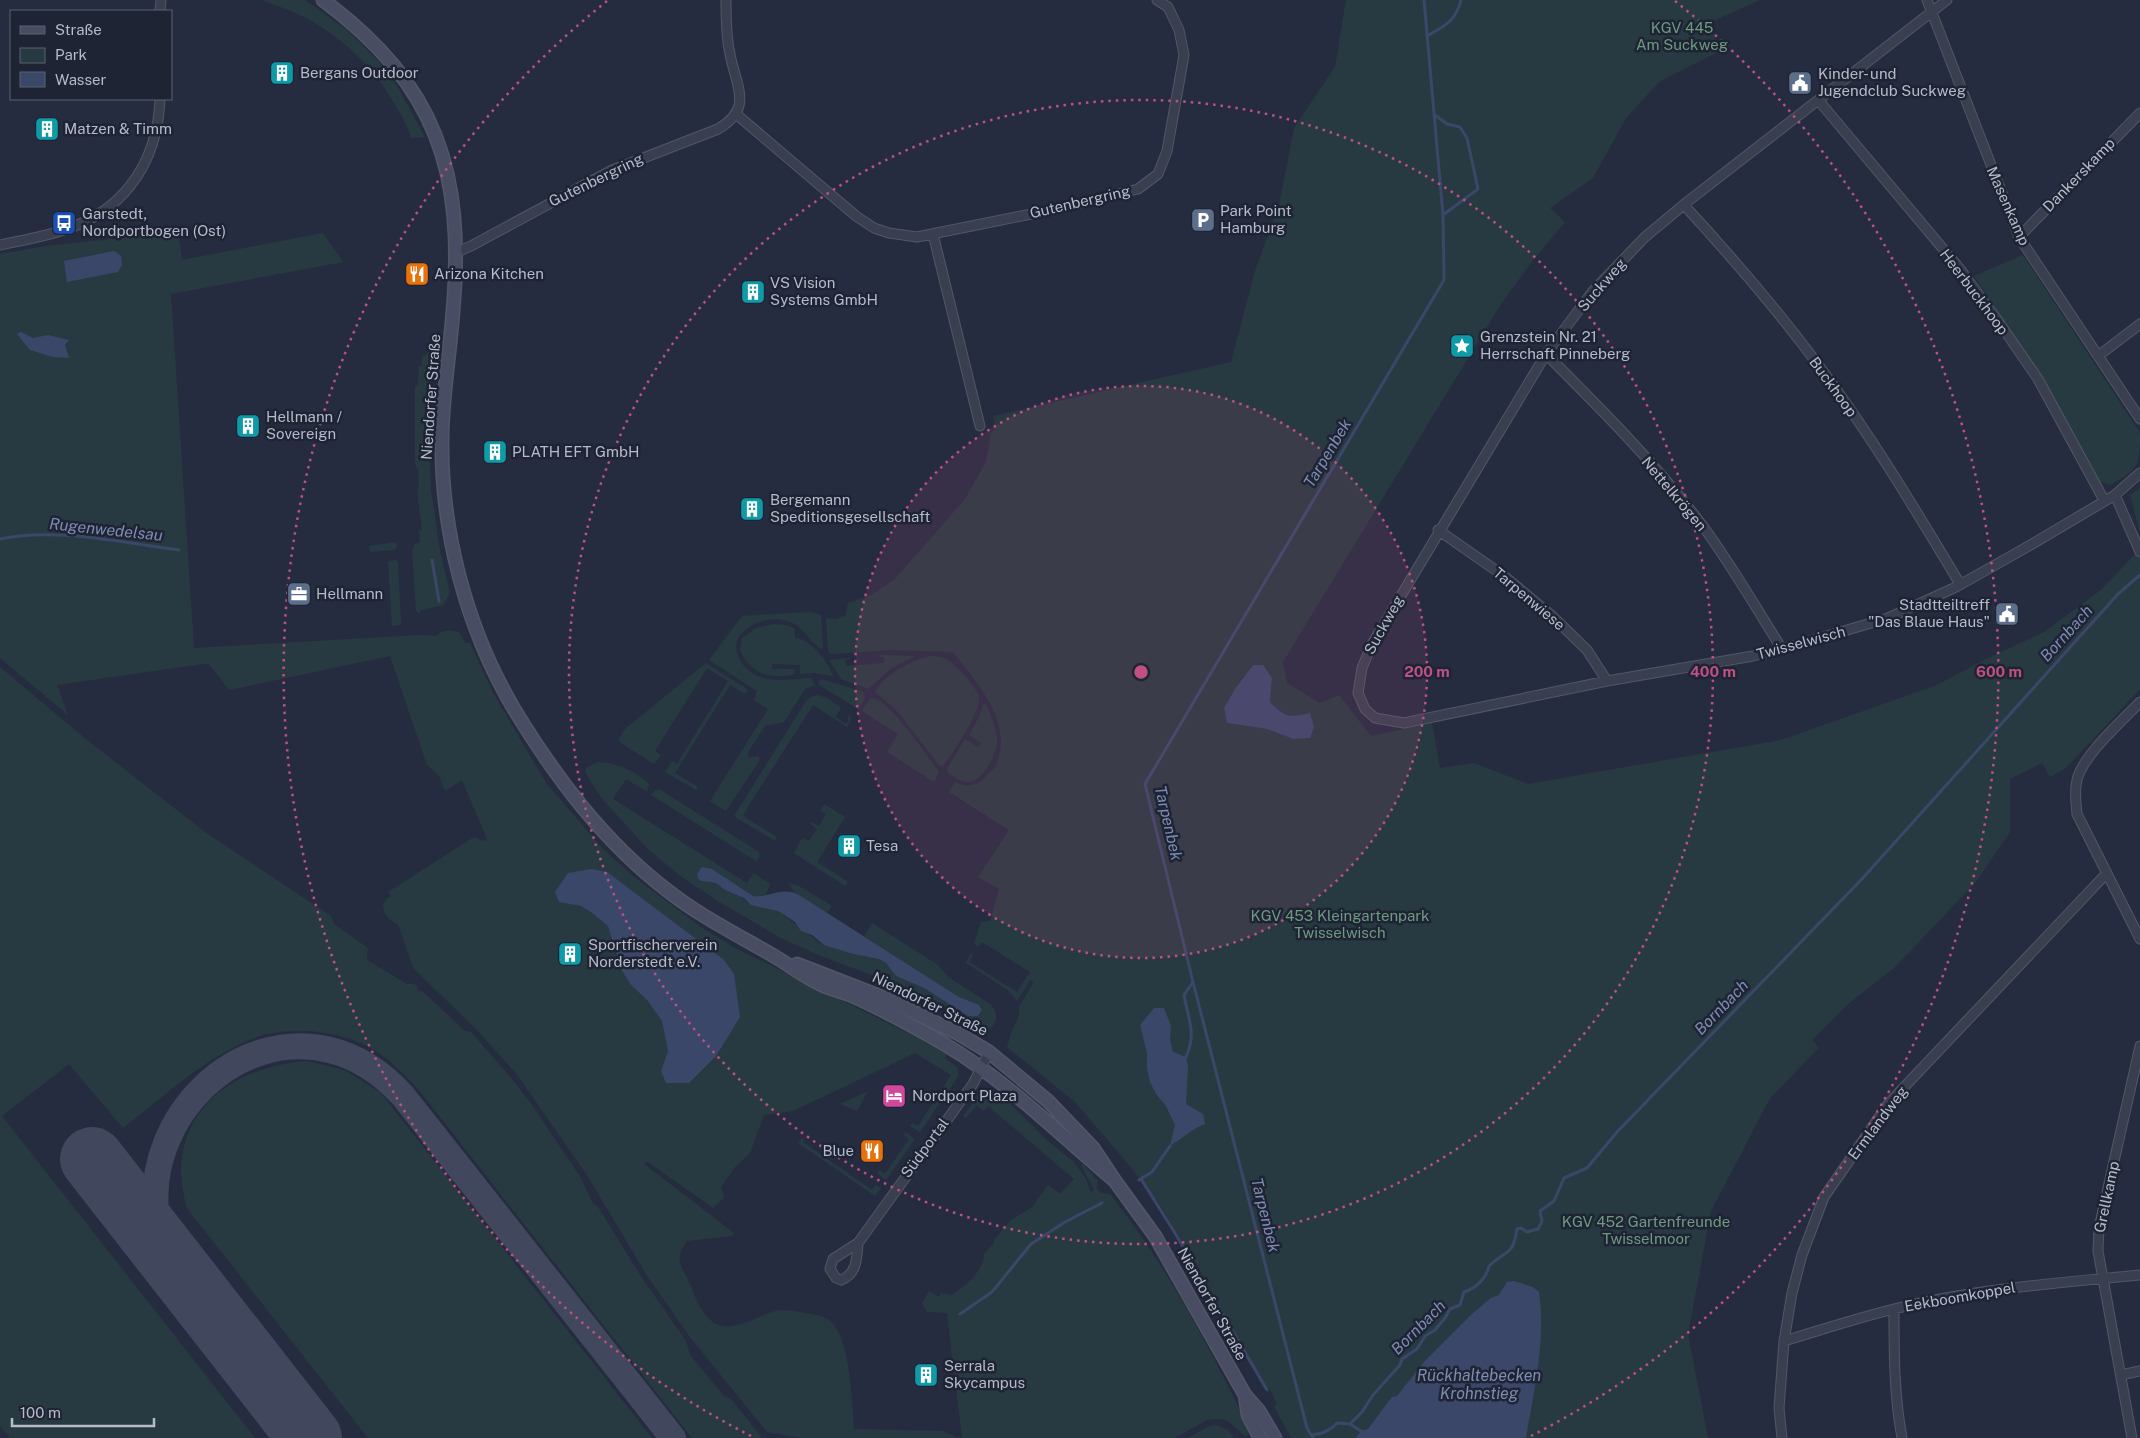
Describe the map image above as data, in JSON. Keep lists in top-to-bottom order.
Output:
{
  "streets": {
    "main road": ["Niendorfer Straße"],
    "street": [
      "Dankerskamp",
      "Gutenbergring",
      "Masenkamp",
      "Suckweg",
      "Heerbuckhoop",
      "Buckhoop",
      "Nettelkrögen",
      "Tarpenwiese",
      "Twisselwisch",
      "Ermlandweg",
      "Südportal",
      "Grellkamp",
      "Eekboomkoppel"
    ]
  },
  "crossings": [
    ["Dankerskamp", "Masenkamp"],
    ["Gutenbergring", "Niendorfer Straße"],
    ["Masenkamp", "Suckweg"],
    ["Suckweg", "Heerbuckhoop"],
    ["Suckweg", "Buckhoop"],
    ["Suckweg", "Nettelkrögen"],
    ["Suckweg", "Tarpenwiese"],
    ["Suckweg", "Twisselwisch"],
    ["Heerbuckhoop", "Twisselwisch"],
    ["Buckhoop", "Twisselwisch"],
    ["Niendorfer Straße", "Südportal"],
    ["Nettelkrögen", "Twisselwisch"],
    ["Tarpenwiese", "Twisselwisch"],
    ["Ermlandweg", "Eekboomkoppel"],
    ["Grellkamp", "Eekboomkoppel"]
  ],
  "water": [
    "Tarpenbek",
    "Rugenwedelsau",
    "Bornbach",
    "Rückhaltebecken Krohnstieg"
  ],
  "parks": ["KGV 445 Am Suckweg", "KGV 453 Kleingartenpark Twisselwisch", "KGV 452 Gartenfreunde Twisselmoor"],
  "places": {
    "building": [
      "Bergans Outdoor",
      "Matzen & Timm",
      "VS Vision Systems GmbH",
      "Hellmann / Sovereign",
      "PLATH EFT GmbH",
      "Bergemann Speditionsgesellschaft",
      "Tesa",
      "Sportfischerverein Norderstedt e.V.",
      "Serrala Skycampus"
    ],
    "public building": ["Kinder- und Jugendclub Suckweg", "Stadtteiltreff \"Das Blaue Haus\""],
    "parking": ["Park Point Hamburg"],
    "bus stop": ["Garstedt, Nordportbogen (Ost)"],
    "restaurant": ["Arizona Kitchen", "Blue"],
    "place": ["Grenzstein Nr. 21 Herrschaft Pinneberg"],
    "office": ["Hellmann"],
    "hotel": ["Nordport Plaza"]
  },
  "legend": ["Straße", "Park", "Wasser"],
  "scale_bar": "100 m",
  "rings": ["200 m", "400 m", "600 m"]
}
